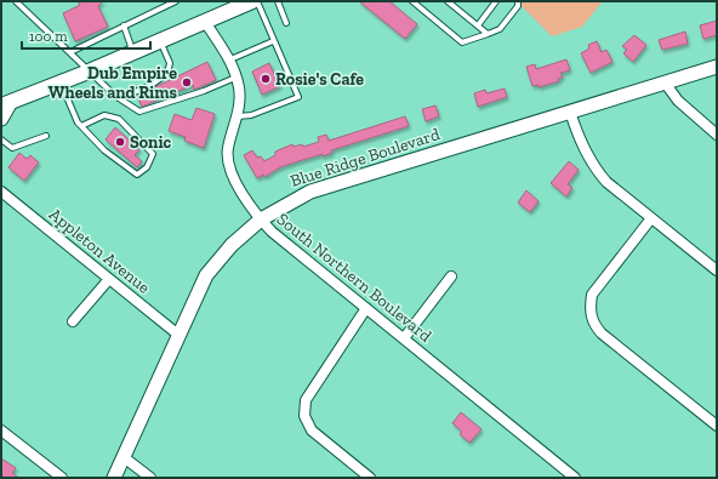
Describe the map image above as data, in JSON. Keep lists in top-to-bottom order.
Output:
{
  "streets": {
    "street": ["Blue Ridge Boulevard", "Appleton Avenue", "South Northern Boulevard"]
  },
  "crossings": [
    ["Blue Ridge Boulevard", "Appleton Avenue"],
    ["Blue Ridge Boulevard", "South Northern Boulevard"]
  ],
  "places": ["Rosie's Cafe", "Dub Empire Wheels and Rims", "Sonic"],
  "scale_bar": "100 m"
}
